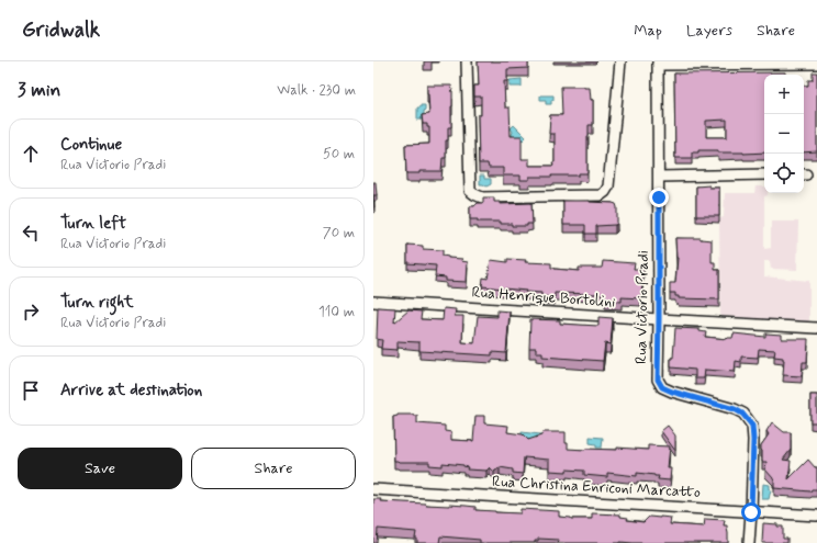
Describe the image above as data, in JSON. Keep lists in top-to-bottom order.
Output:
{
  "streets": {
    "street": ["Rua Henrique Bortolini", "Rua Victorio Pradi", "Rua Christina Enriconi Marcatto"]
  },
  "crossings": [
    ["Rua Henrique Bortolini", "Rua Victorio Pradi"],
    ["Rua Victorio Pradi", "Rua Christina Enriconi Marcatto"]
  ],
  "page": {
    "header": "Gridwalk",
    "nav": ["Map", "Layers", "Share"],
    "heading": ["3 min", "Walk · 230 m"],
    "map_buttons": ["+", "−"],
    "list": [
      ["Continue", "Rua Victorio Pradi", "50 m"],
      ["Turn left", "Rua Victorio Pradi", "70 m"],
      ["Turn right", "Rua Victorio Pradi", "110 m"],
      "Arrive at destination"
    ],
    "buttons": ["Save", "Share"]
  }
}
